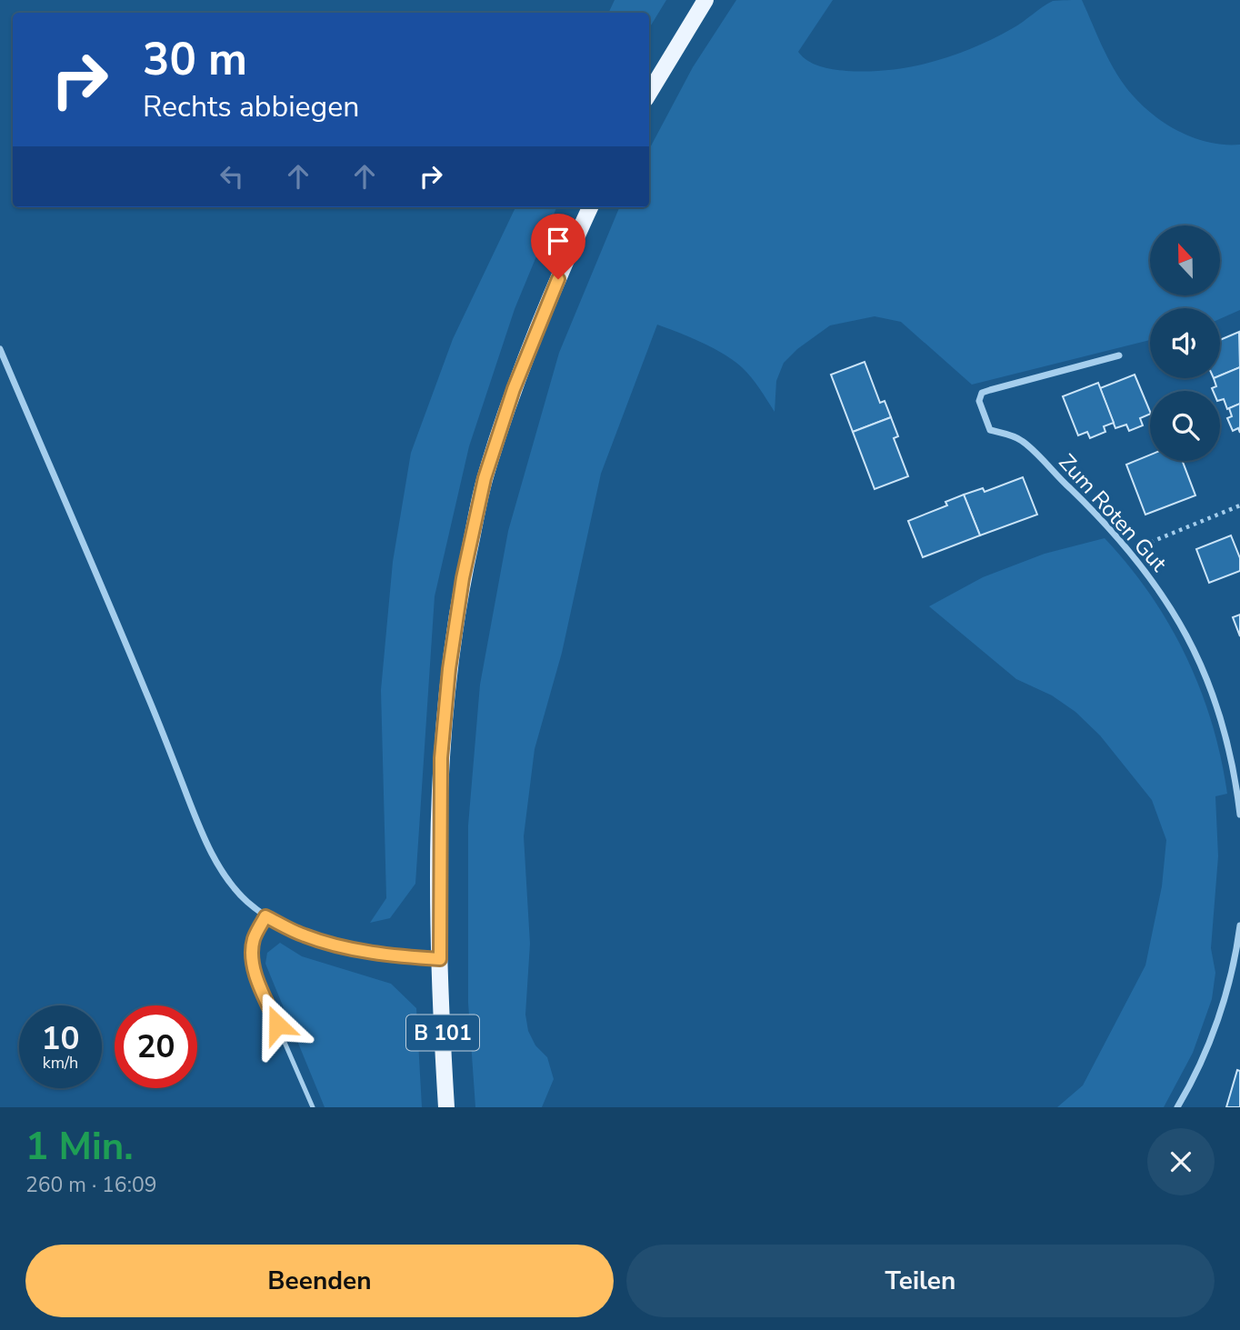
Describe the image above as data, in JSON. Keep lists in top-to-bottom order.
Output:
{
  "streets": {
    "main road": ["B 101"],
    "street": ["Zum Roten Gut"]
  },
  "north": "top",
  "page": {
    "turn": ["30 m", "Rechts abbiegen"],
    "speed": "10 km/h",
    "limit": "20",
    "heading": ["1 Min.", "260 m · 16:09"],
    "buttons": ["Beenden", "Teilen"]
  }
}
